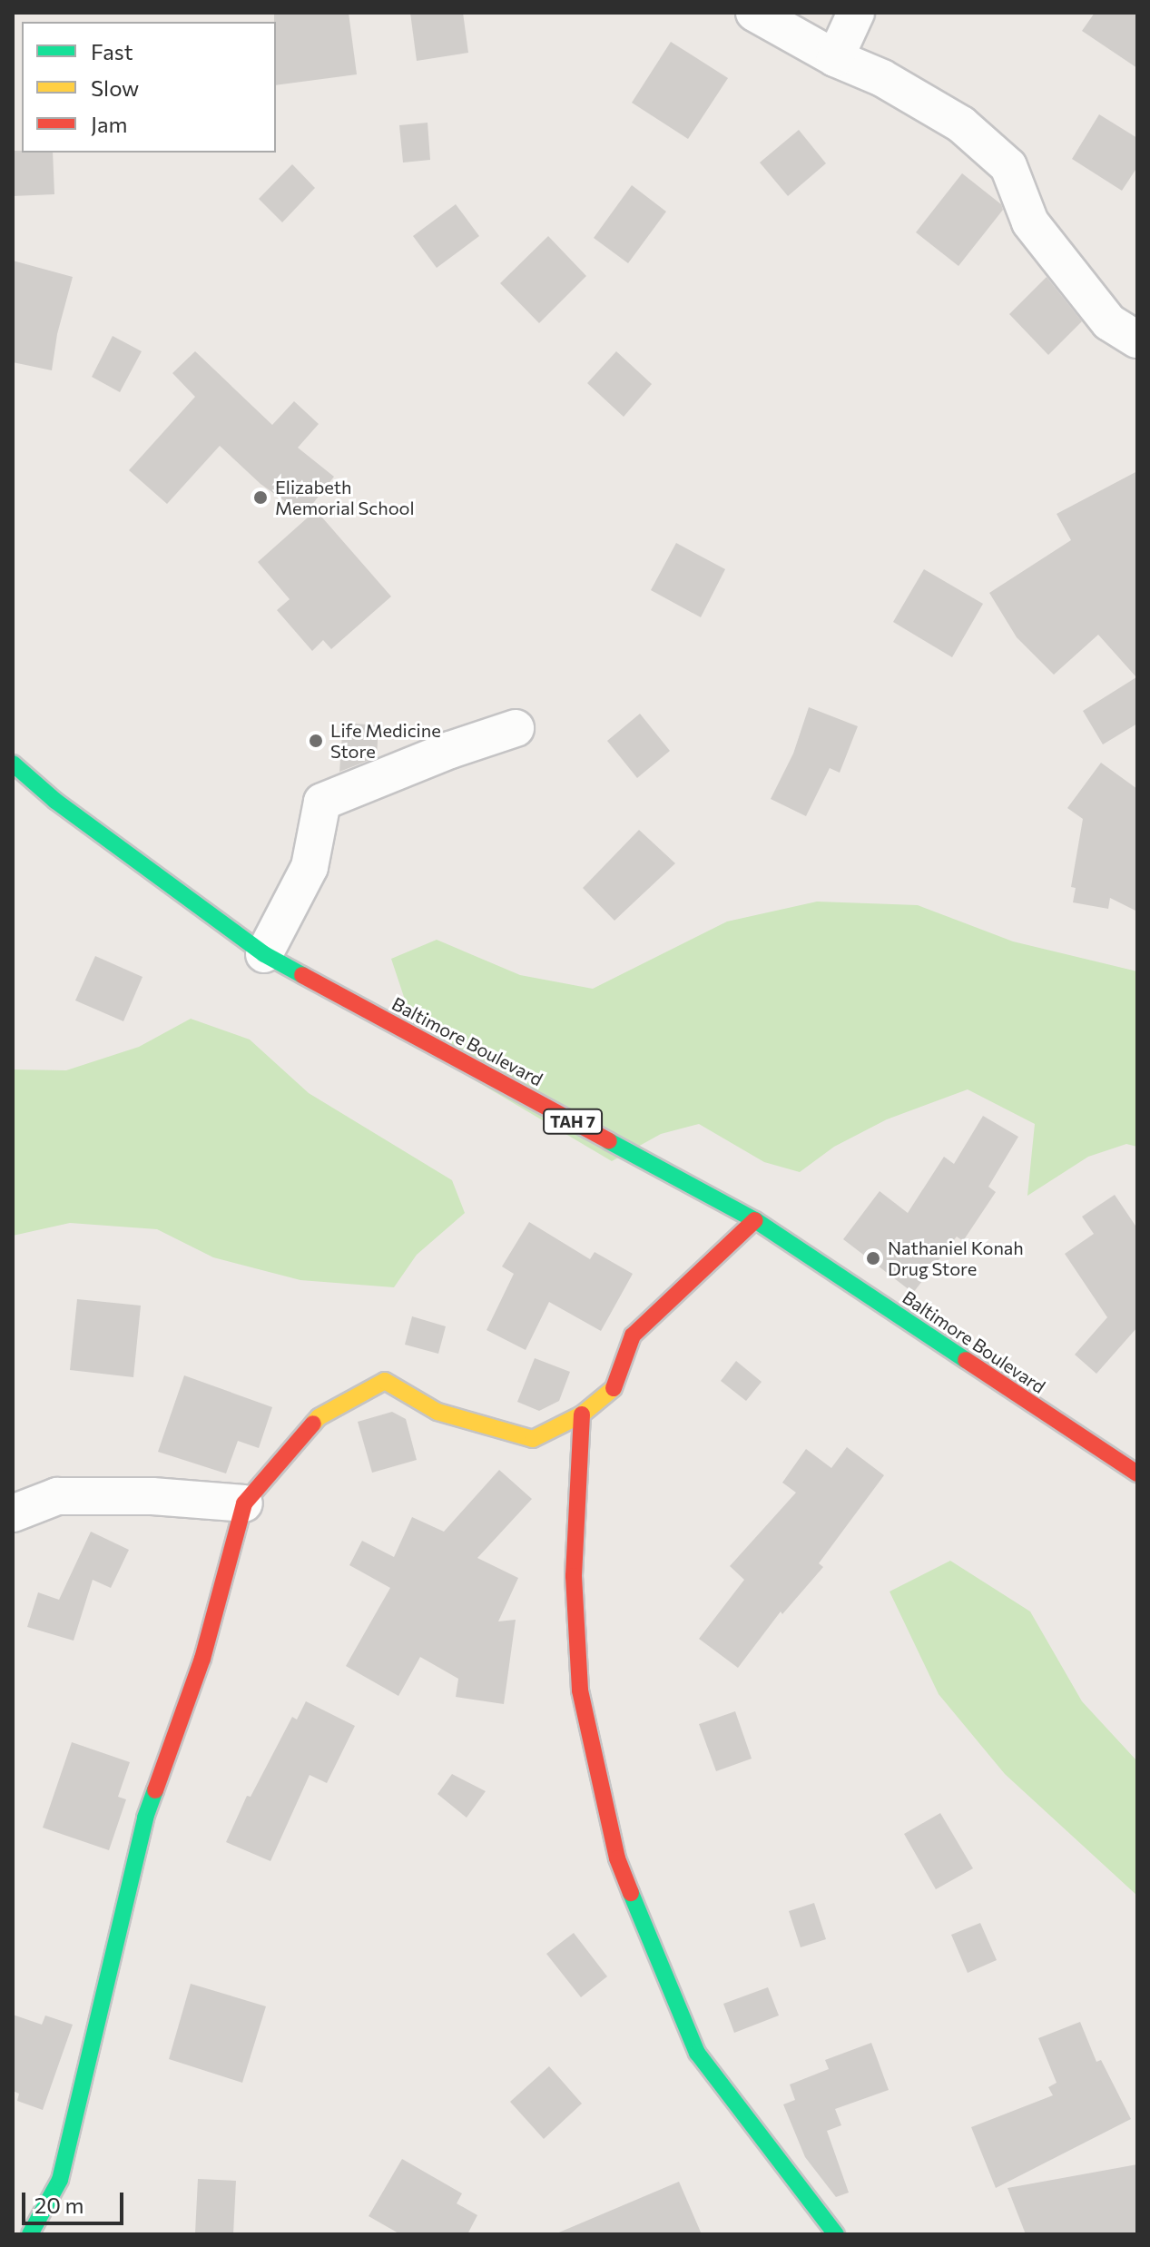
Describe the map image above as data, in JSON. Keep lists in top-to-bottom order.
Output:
{
  "streets": {
    "main road": ["Baltimore Boulevard", "TAH 7"]
  },
  "places": ["Elizabeth Memorial School", "Life Medicine Store", "Nathaniel Konah Drug Store"],
  "legend": ["Fast", "Slow", "Jam"],
  "scale_bar": "20 m"
}
